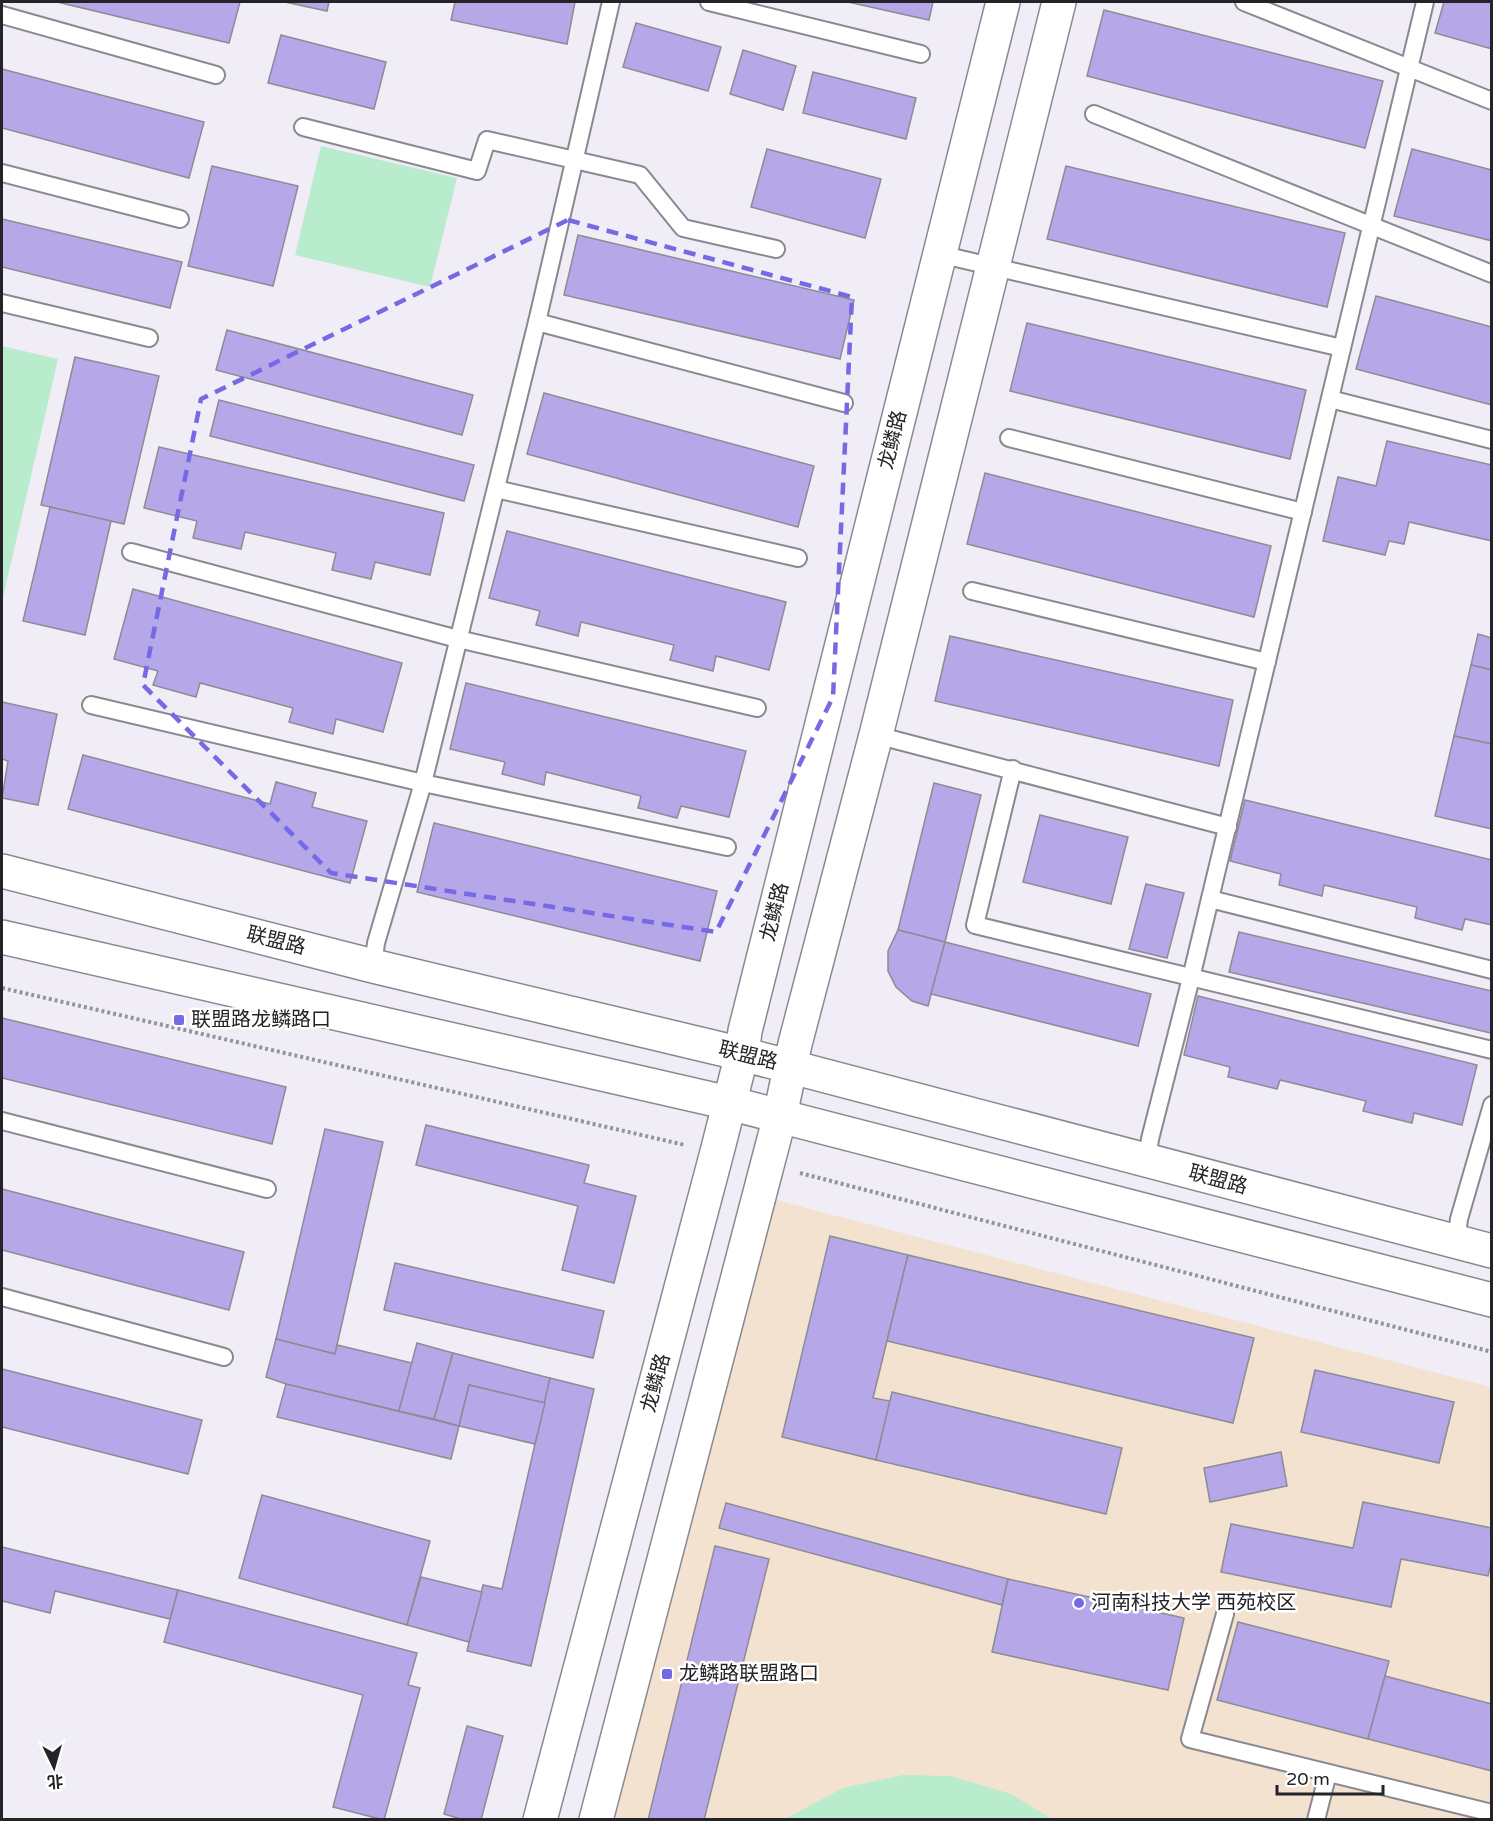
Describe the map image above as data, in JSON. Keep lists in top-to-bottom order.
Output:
{
  "streets": {
    "main road": ["龙鳞路", "联盟路"]
  },
  "crossings": [
    ["龙鳞路", "联盟路"]
  ],
  "places": {
    "transit": ["联盟路龙鳞路口", "龙鳞路联盟路口"],
    "other": ["河南科技大学 西苑校区"]
  },
  "scale_bar": "20 m",
  "north": "bottom"
}
